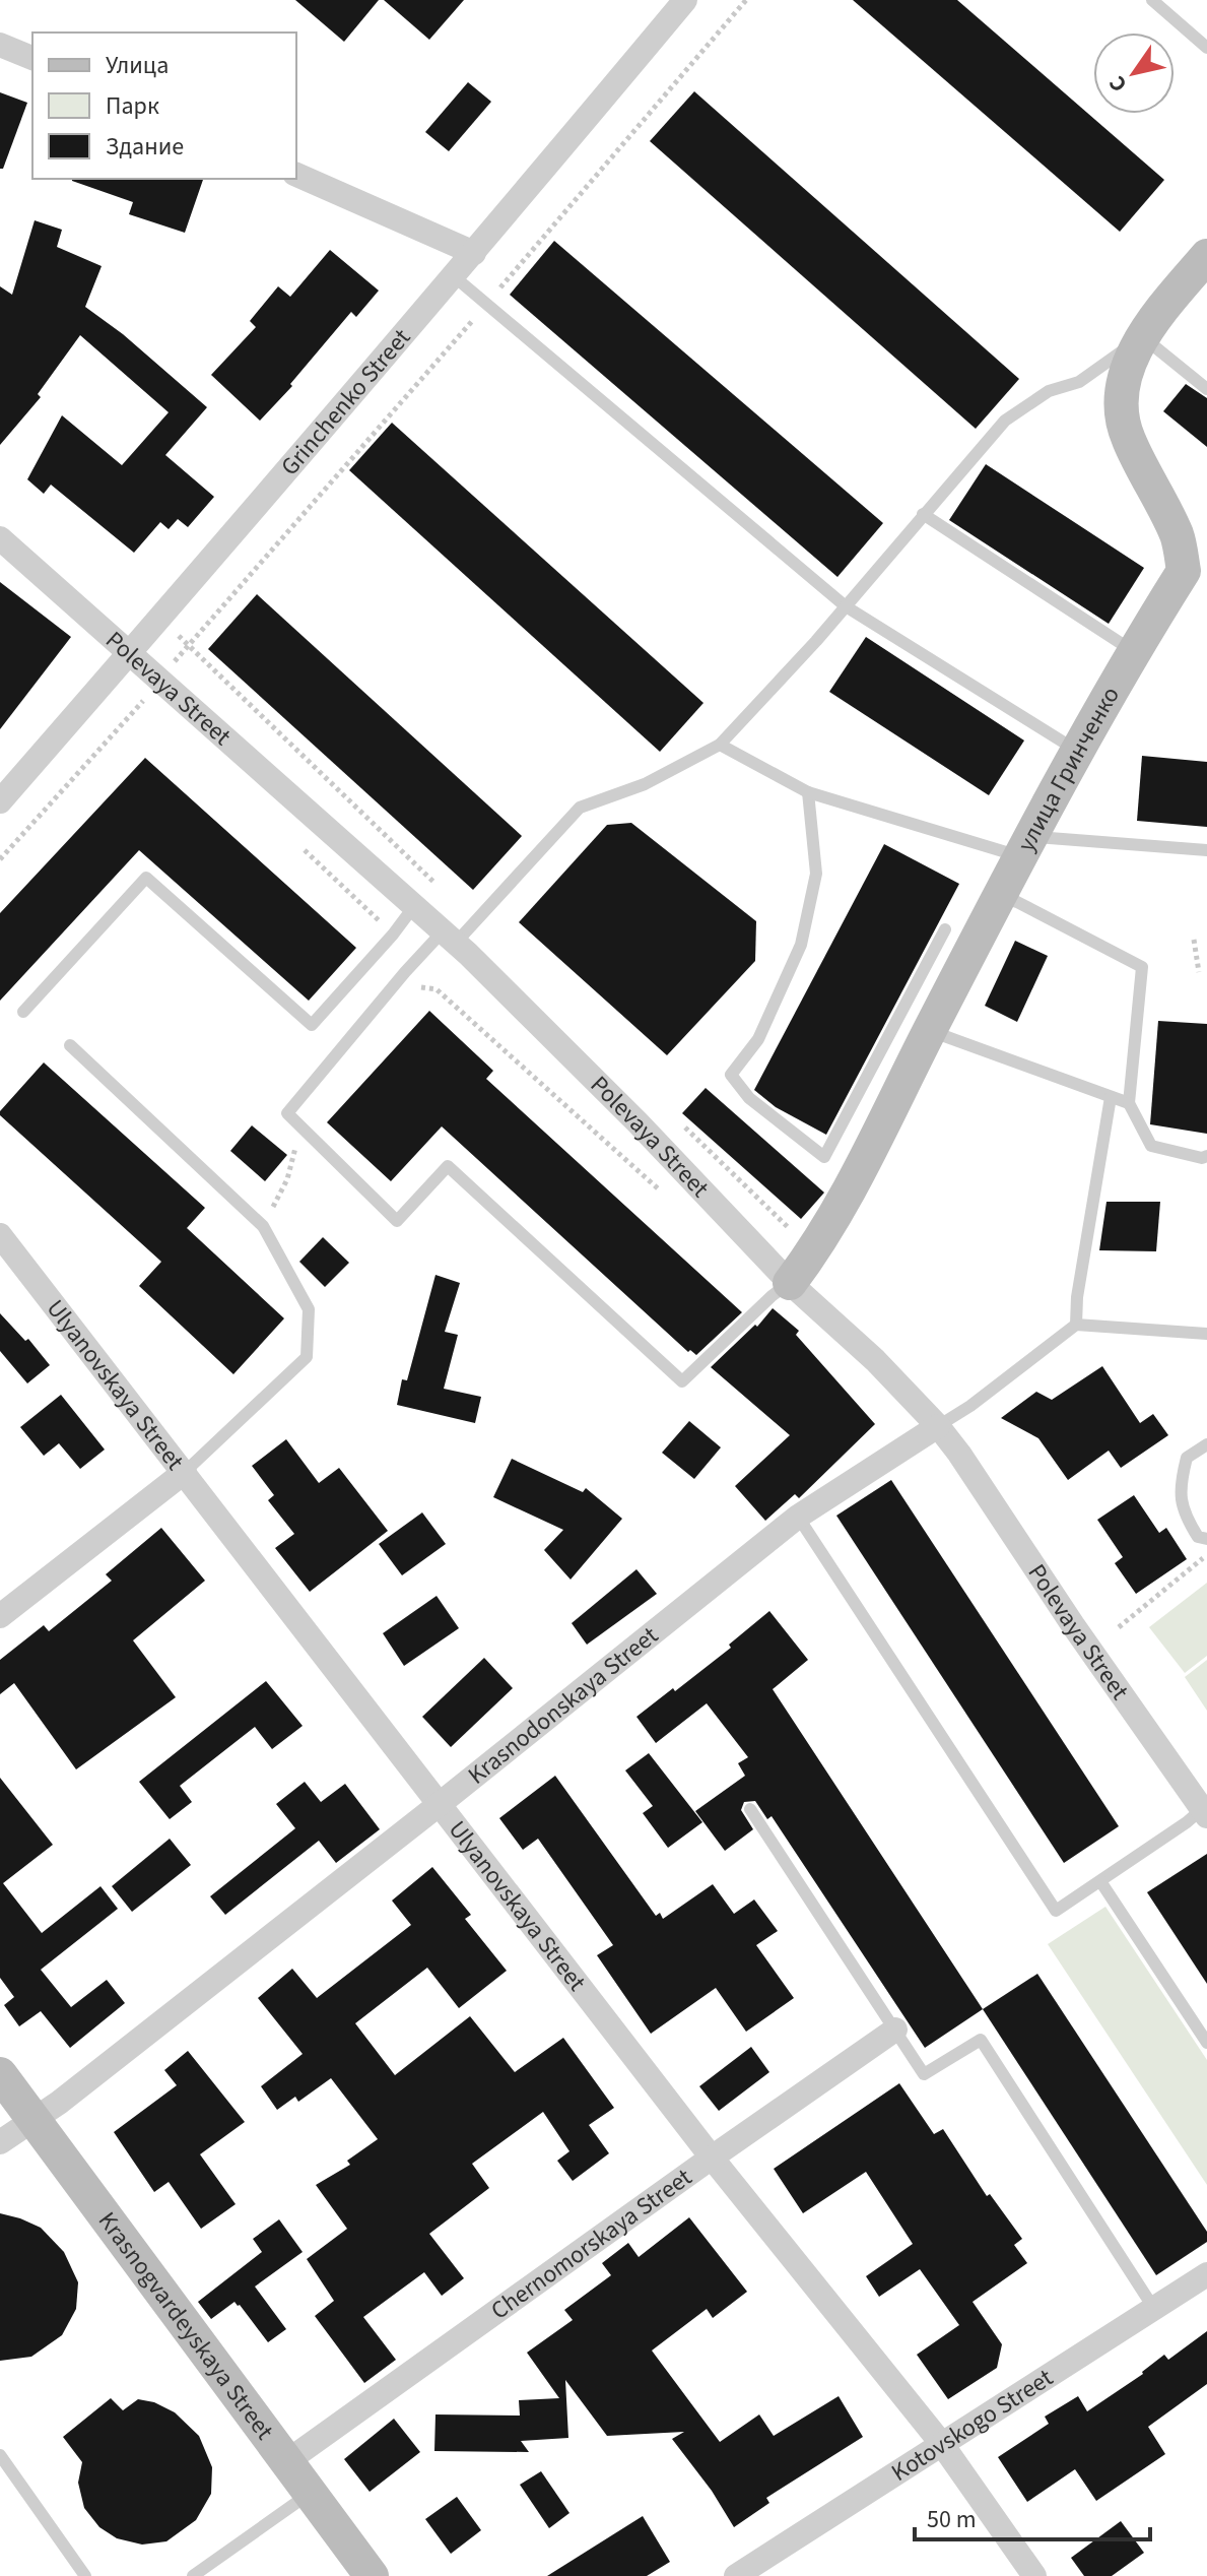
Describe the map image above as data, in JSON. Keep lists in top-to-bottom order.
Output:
{
  "streets": {
    "street": [
      "Grinchenko Street",
      "Polevaya Street",
      "улица Гринченко",
      "Ulyanovskaya Street",
      "Krasnodonskaya Street",
      "Chernomorskaya Street",
      "Krasnogvardeyskaya Street",
      "Kotovskogo Street"
    ]
  },
  "crossings": [
    ["Grinchenko Street", "Polevaya Street"],
    ["Polevaya Street", "улица Гринченко"],
    ["Polevaya Street", "Krasnodonskaya Street"],
    ["Ulyanovskaya Street", "Krasnodonskaya Street"],
    ["Ulyanovskaya Street", "Chernomorskaya Street"],
    ["Ulyanovskaya Street", "Kotovskogo Street"],
    ["Krasnodonskaya Street", "Krasnogvardeyskaya Street"],
    ["Chernomorskaya Street", "Krasnogvardeyskaya Street"]
  ],
  "legend": ["Улица", "Парк", "Здание"],
  "scale_bar": "50 m",
  "north": "bottom left"
}
